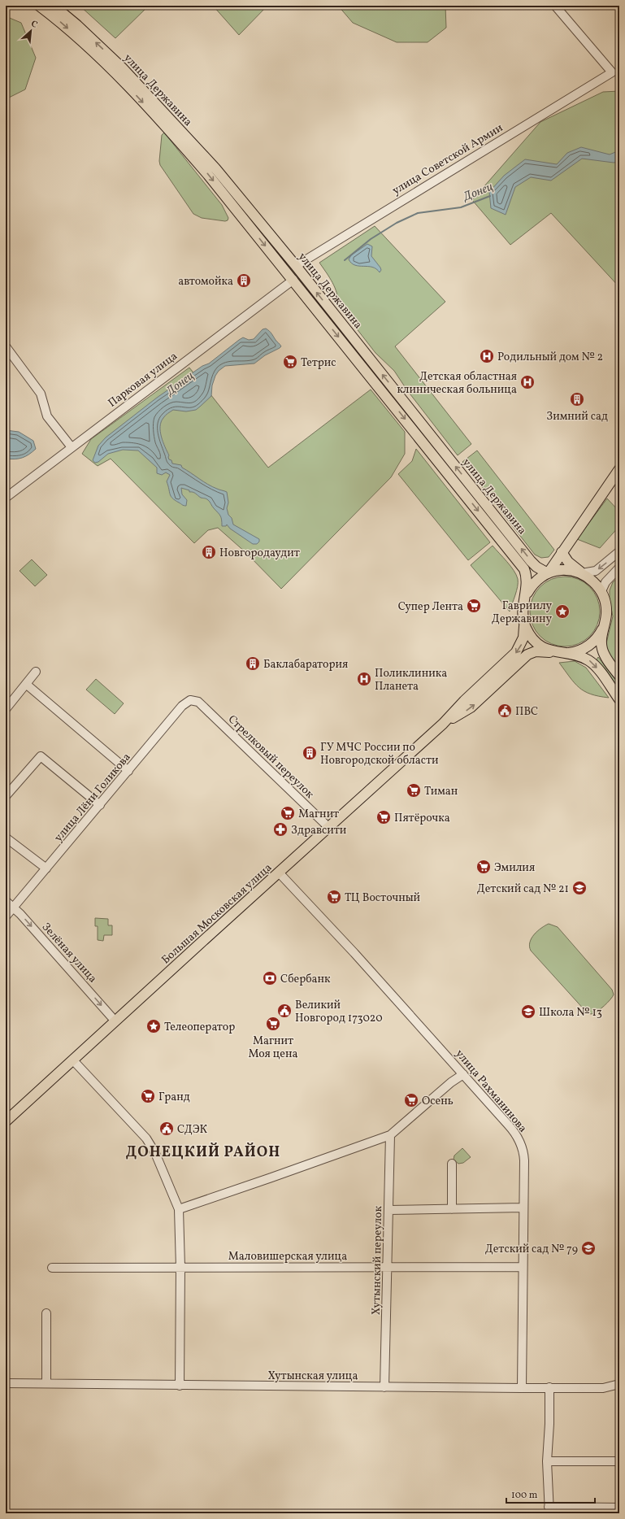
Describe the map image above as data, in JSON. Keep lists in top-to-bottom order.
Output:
{
  "streets": {
    "main road": ["улица Державина", "Большая Московская улица"],
    "street": [
      "улица Советской Армии",
      "Парковая улица",
      "Стрелковый переулок",
      "улица Лёни Голикова",
      "Зелёная улица",
      "улица Рахманинова",
      "Маловишерская улица",
      "Хутынский переулок",
      "Хутынская улица"
    ]
  },
  "crossings": [
    ["улица Державина", "улица Советской Армии"],
    ["улица Державина", "Парковая улица"],
    ["улица Державина", "Большая Московская улица"],
    ["Стрелковый переулок", "улица Лёни Голикова"],
    ["Стрелковый переулок", "Большая Московская улица"],
    ["улица Лёни Голикова", "Зелёная улица"],
    ["Большая Московская улица", "Зелёная улица"],
    ["Большая Московская улица", "улица Рахманинова"],
    ["улица Рахманинова", "Маловишерская улица"],
    ["улица Рахманинова", "Хутынская улица"],
    ["Маловишерская улица", "Хутынский переулок"],
    ["Хутынский переулок", "Хутынская улица"]
  ],
  "one_way": ["Зелёная улица"],
  "districts": ["ДОНЕЦКИЙ РАЙОН"],
  "water": ["Донец"],
  "places": {
    "building": [
      "автомойка",
      "Зимний сад",
      "Новгородаудит",
      "Баклабаратория",
      "ГУ МЧС России по Новгородской области"
    ],
    "hospital": ["Родильный дом № 2", "Детская областная клиническая больница", "Поликлиника Планета"],
    "supermarket": [
      "Тетрис",
      "Супер Лента",
      "Тиман",
      "Магнит",
      "Пятёрочка",
      "Эмилия",
      "ТЦ Восточный",
      "Магнит Моя цена",
      "Гранд",
      "Осень"
    ],
    "place": ["Гавриилу Державину", "Телеоператор"],
    "public building": ["ПВС", "Великий Новгород 173020", "СДЭК"],
    "pharmacy": ["Здравсити"],
    "school or university": ["Детский сад № 21", "Школа № 13", "Детский сад № 79"],
    "bank": ["Сбербанк"]
  },
  "scale_bar": "100 m",
  "north": "top right"
}
